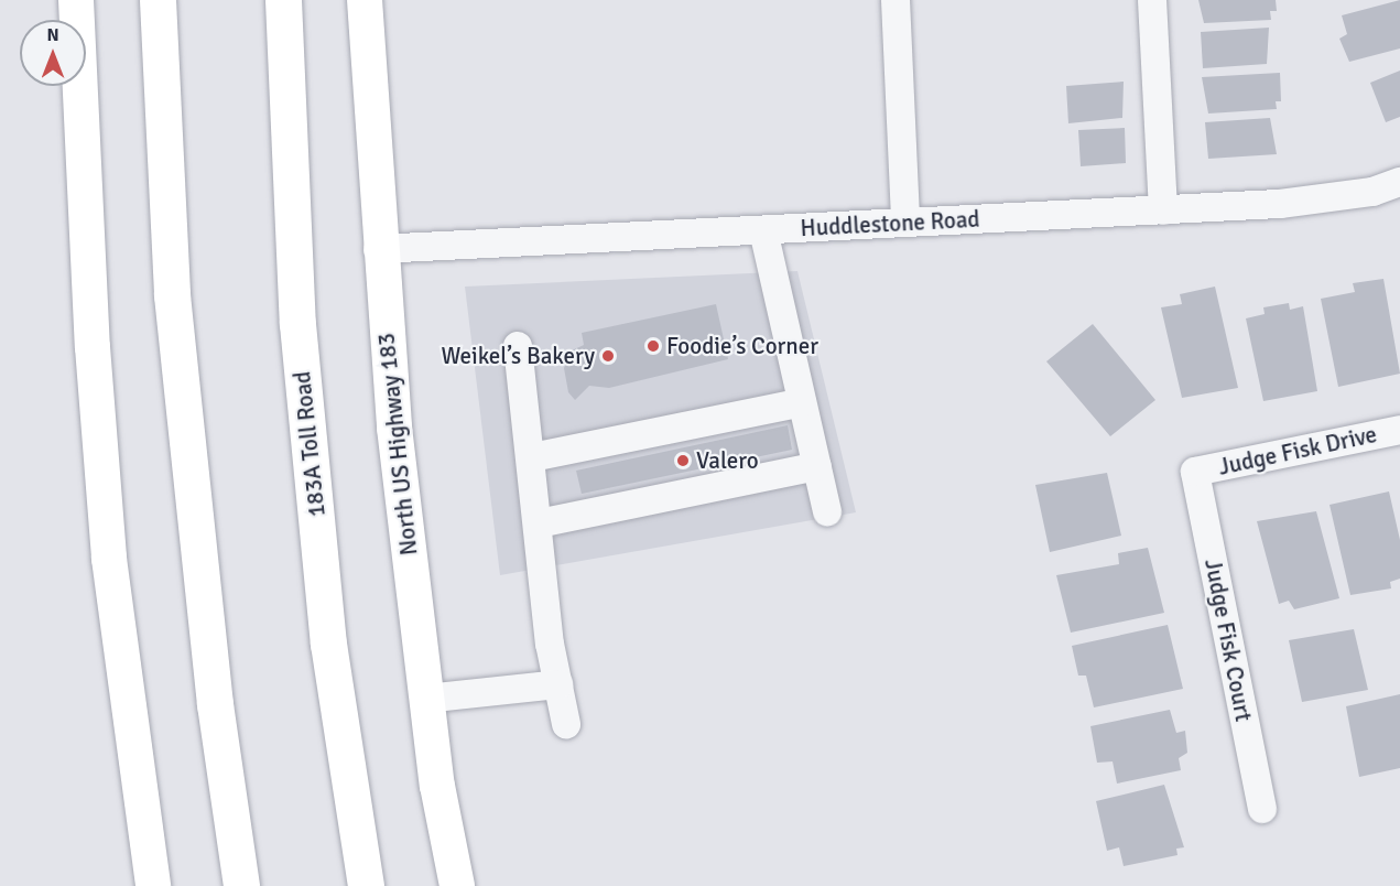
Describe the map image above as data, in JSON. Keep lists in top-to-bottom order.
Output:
{
  "streets": {
    "highway": ["183A Toll Road"],
    "main road": ["North US Highway 183"],
    "street": ["Huddlestone Road", "Judge Fisk Drive", "Judge Fisk Court"]
  },
  "crossings": [
    ["Huddlestone Road", "North US Highway 183"],
    ["Judge Fisk Drive", "Judge Fisk Court"]
  ],
  "places": ["Foodie’s Corner", "Weikel’s Bakery", "Valero"],
  "north": "top"
}
